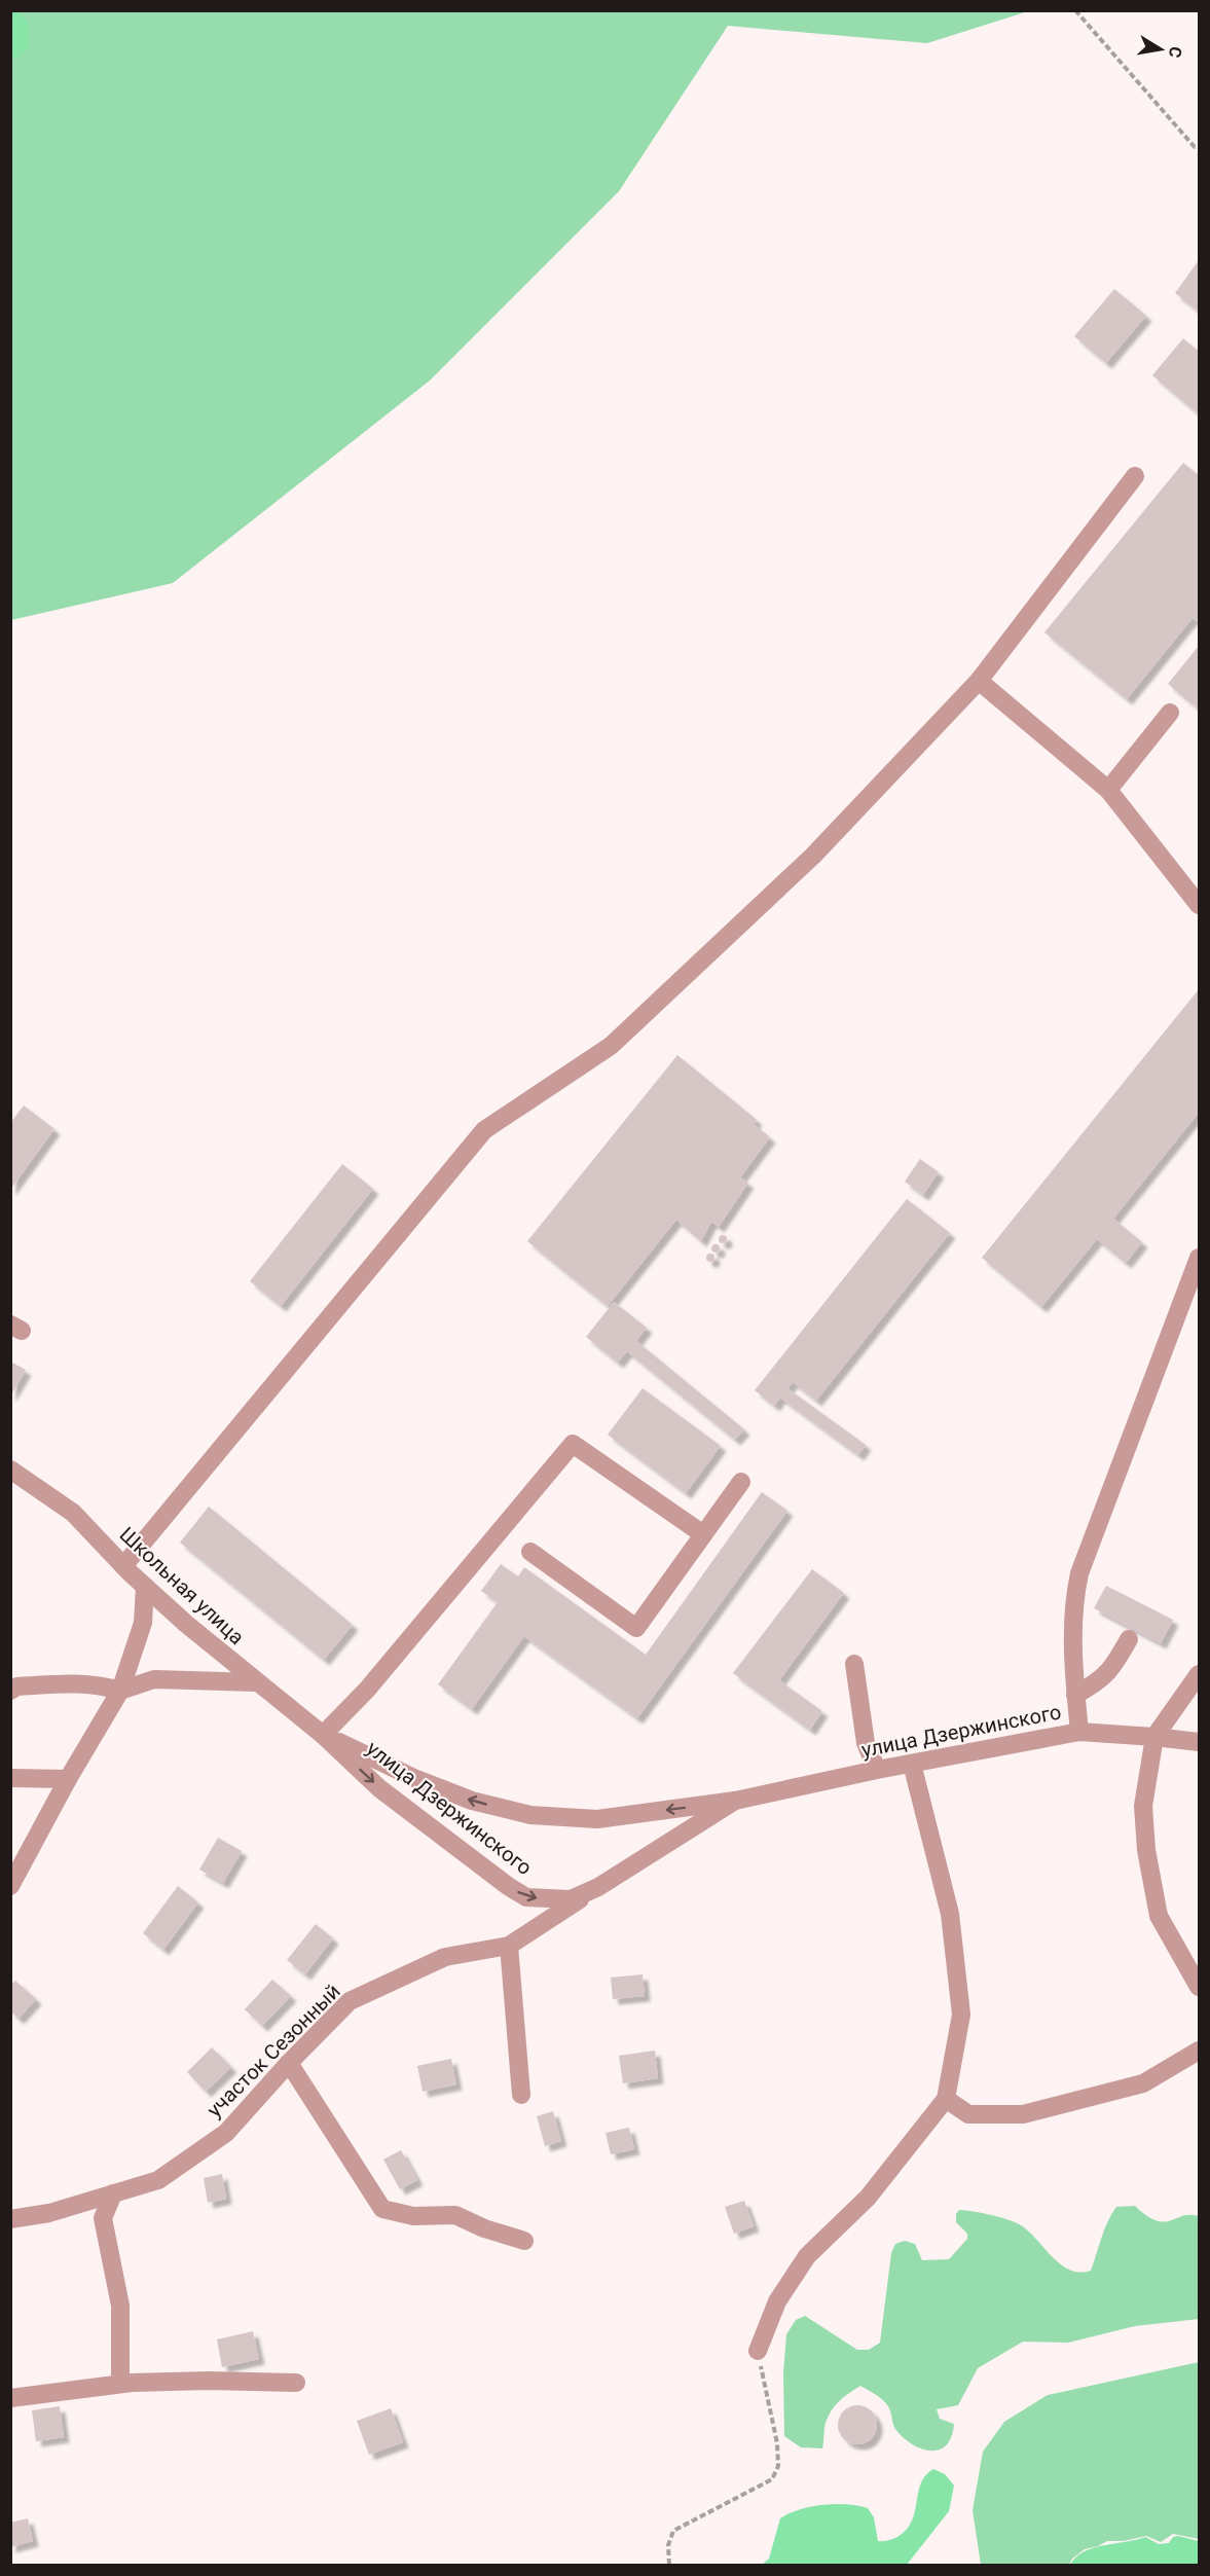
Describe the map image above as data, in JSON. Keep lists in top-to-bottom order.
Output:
{
  "streets": {
    "street": ["Школьная улица", "улица Дзержинского", "участок Сезонный"]
  },
  "crossings": [
    ["Школьная улица", "улица Дзержинского"],
    ["улица Дзержинского", "участок Сезонный"]
  ],
  "north": "right"
}
